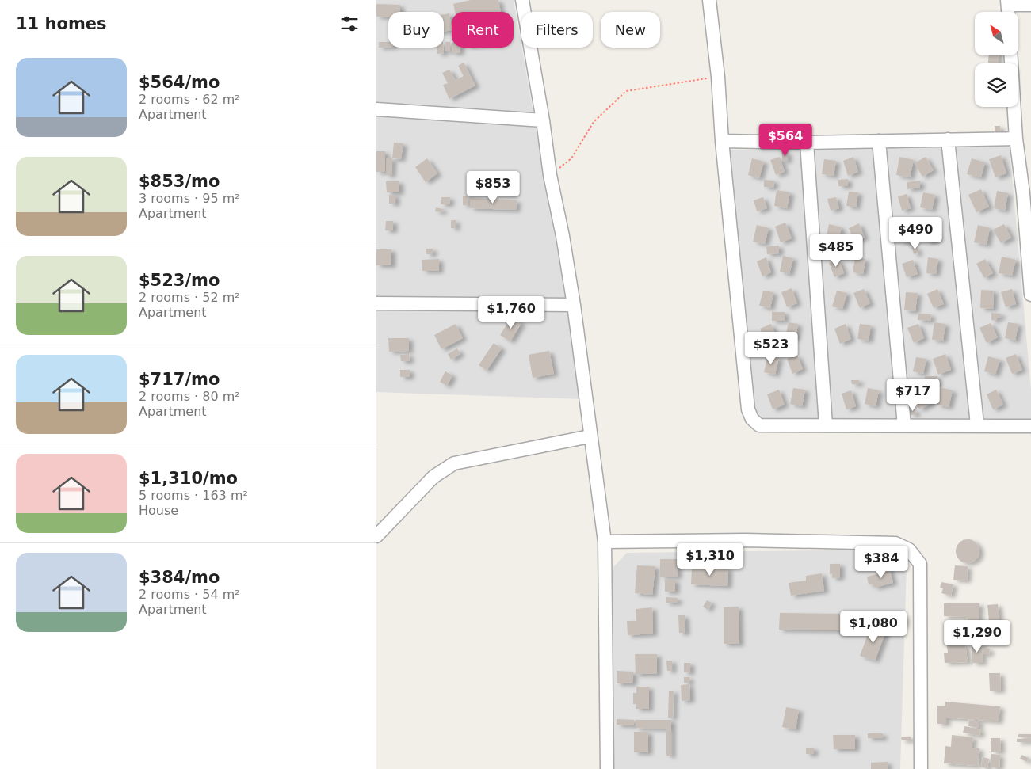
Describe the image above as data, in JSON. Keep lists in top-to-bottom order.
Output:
{
  "north": "top left",
  "page": {
    "heading": "11 homes",
    "chip": [
      "Buy",
      "Rent",
      "Filters",
      "New"
    ],
    "list": [
      {
        "name": "$564/mo",
        "note": "2 rooms · 62 m² · Apartment"
      },
      {
        "name": "$853/mo",
        "note": "3 rooms · 95 m² · Apartment"
      },
      {
        "name": "$523/mo",
        "note": "2 rooms · 52 m² · Apartment"
      },
      {
        "name": "$717/mo",
        "note": "2 rooms · 80 m² · Apartment"
      },
      {
        "name": "$1,310/mo",
        "note": "5 rooms · 163 m² · House"
      },
      {
        "name": "$384/mo",
        "note": "2 rooms · 54 m² · Apartment"
      }
    ],
    "price": [
      "$564",
      "$853",
      "$490",
      "$485",
      "$1,760",
      "$523",
      "$717",
      "$1,310",
      "$384",
      "$1,080",
      "$1,290"
    ]
  }
}
